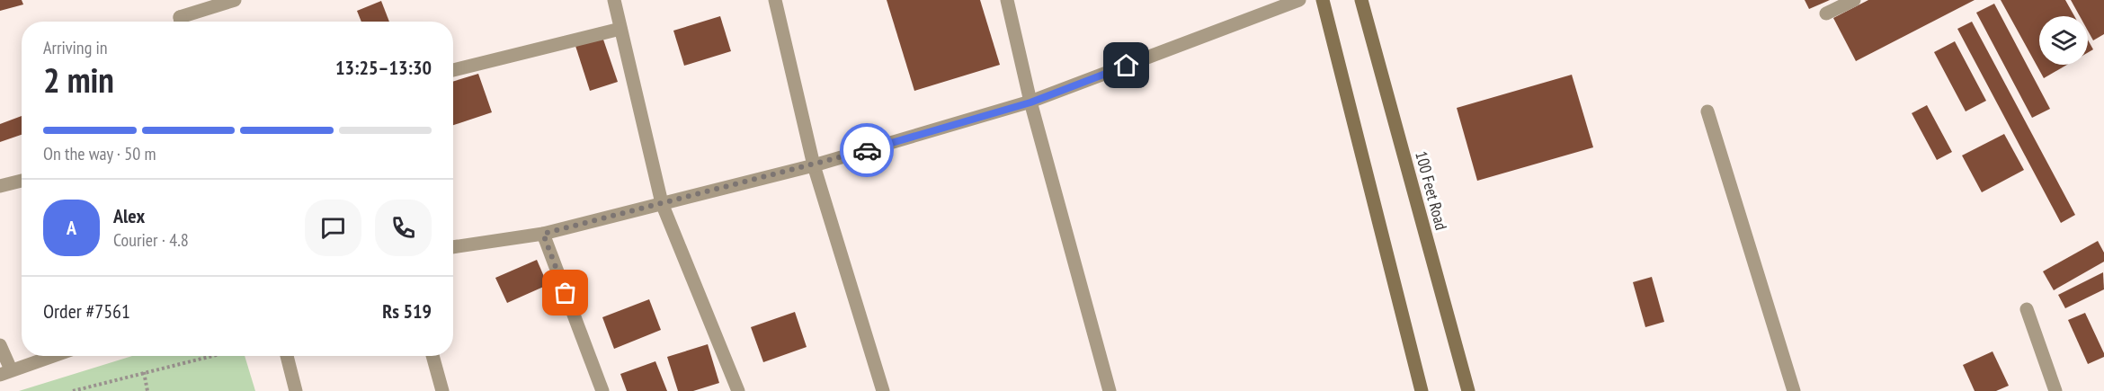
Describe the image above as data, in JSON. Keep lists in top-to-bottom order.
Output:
{
  "streets": {
    "main road": ["100 Feet Road"]
  },
  "page": {
    "heading": ["2 min", "Arriving in", "13:25–13:30"],
    "panel": [
      "Alex",
      "Courier · 4.8",
      "Order #7561",
      "Rs 519"
    ],
    "bar": "On the way · 50 m",
    "round": "A"
  }
}
